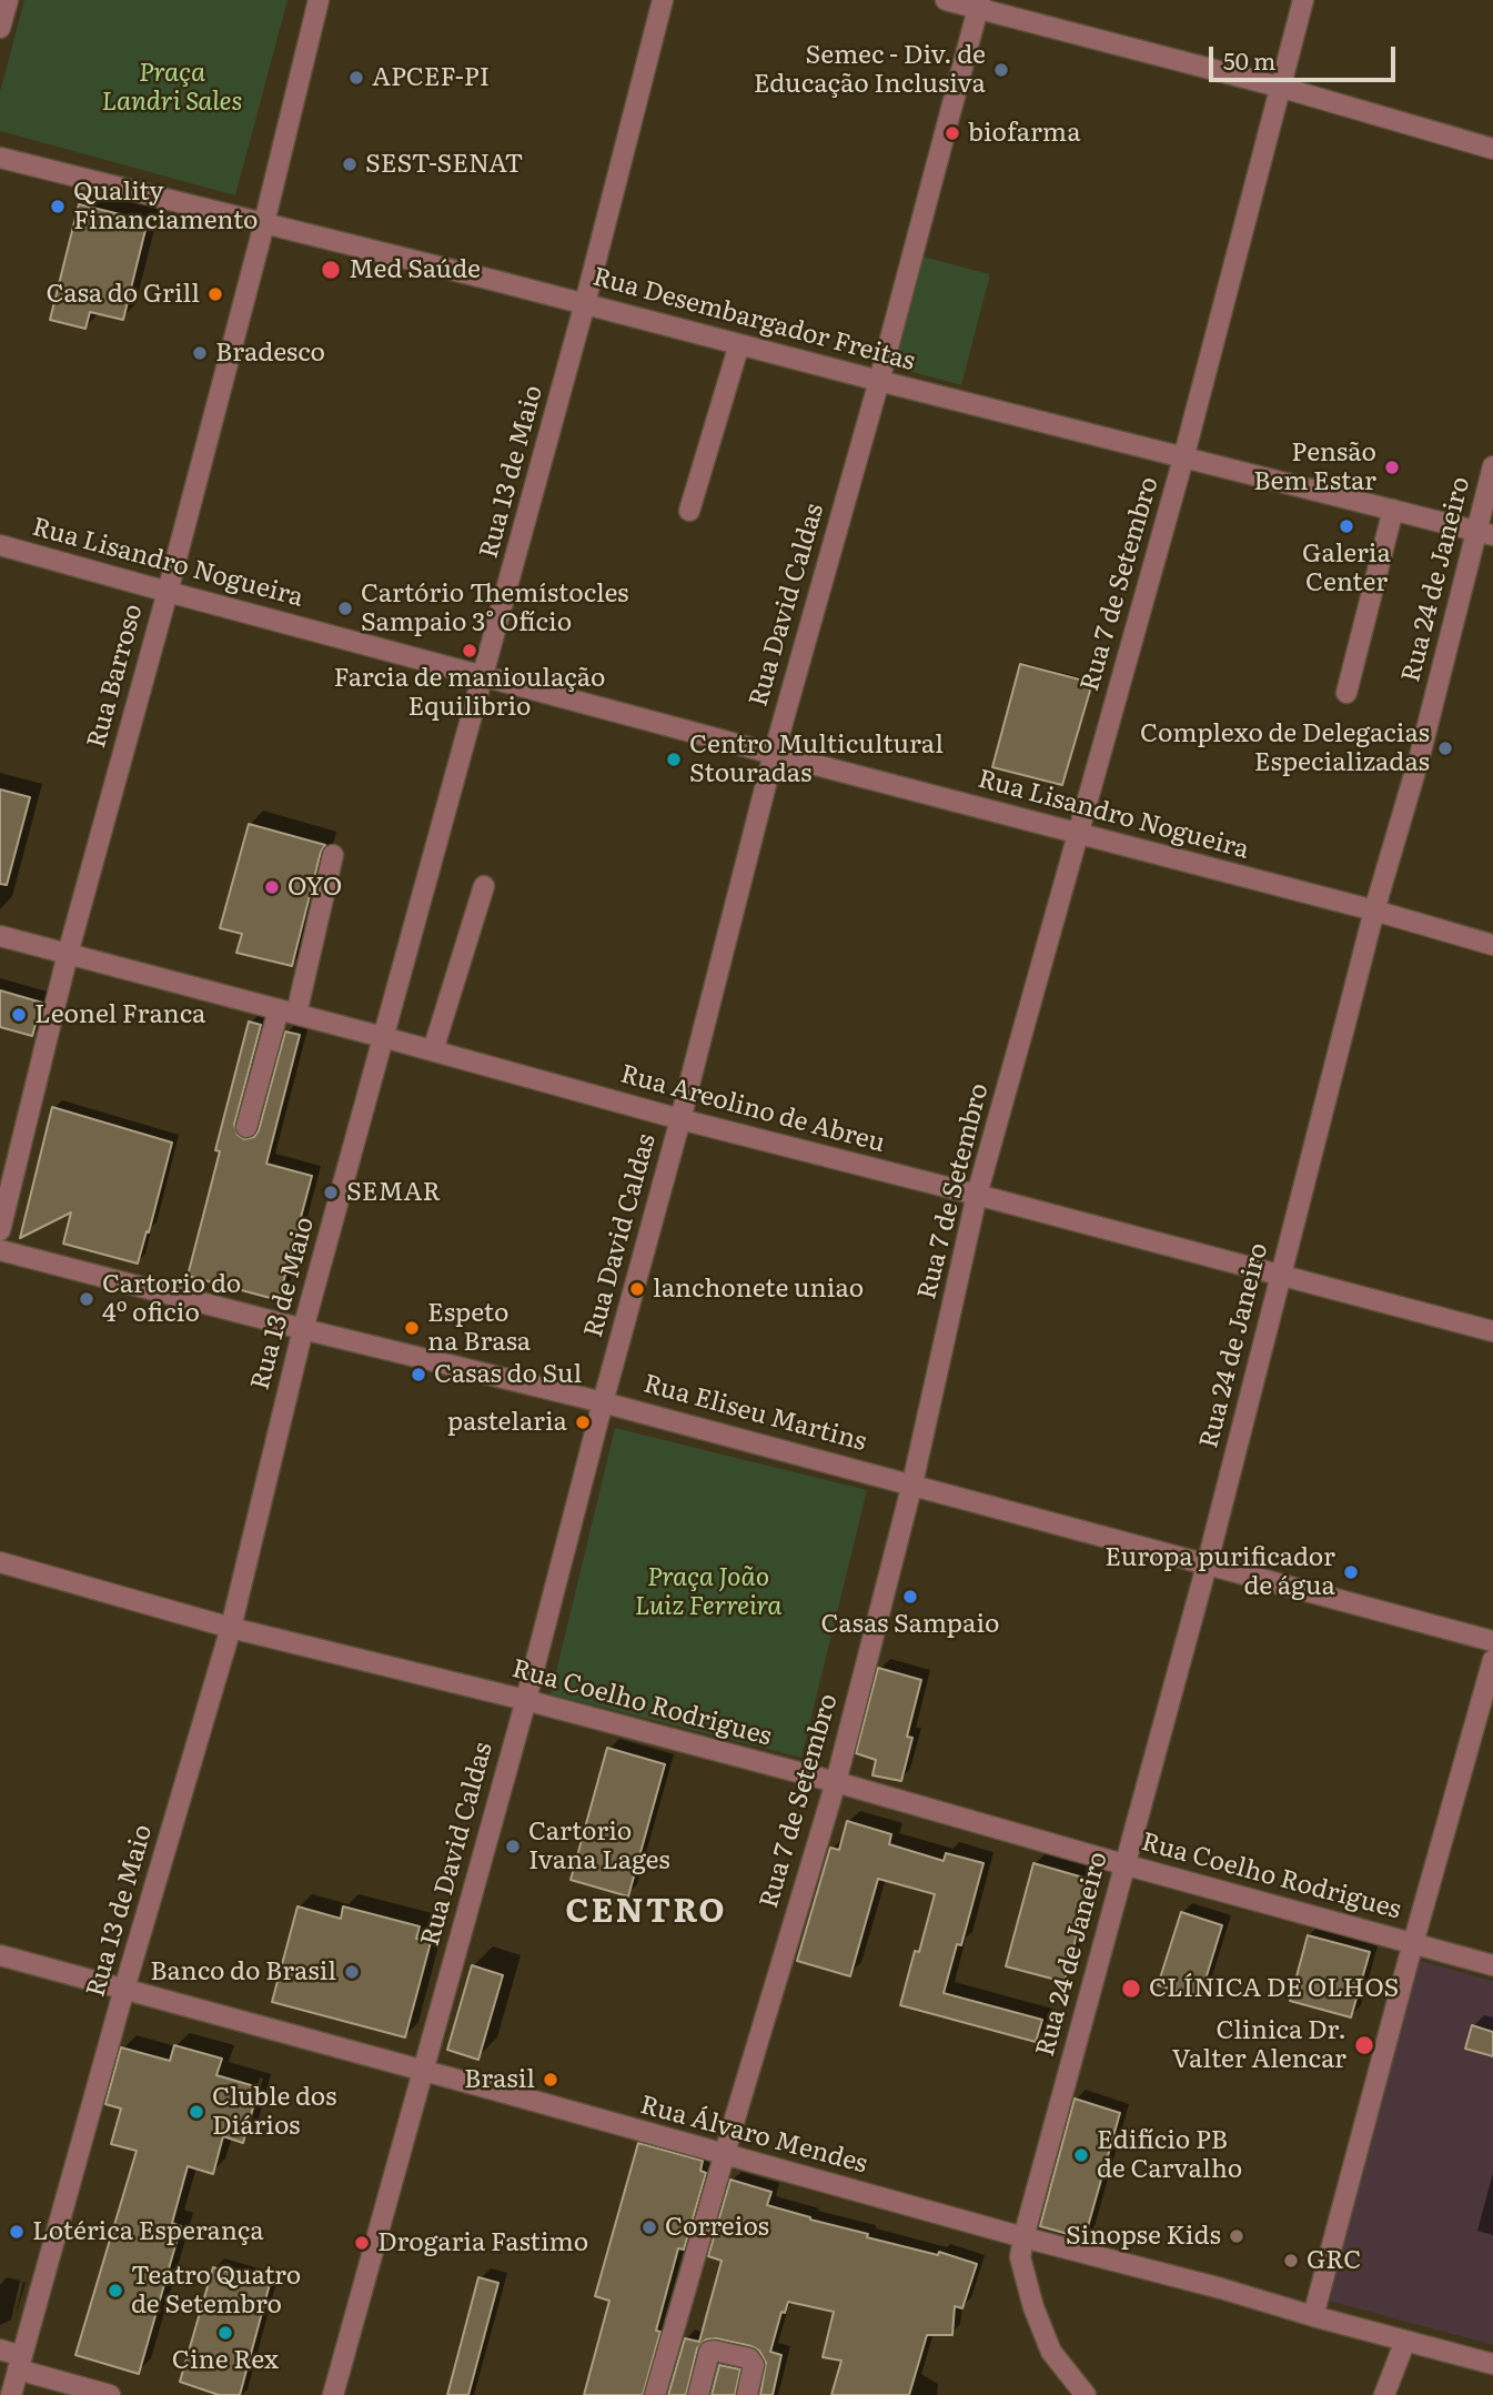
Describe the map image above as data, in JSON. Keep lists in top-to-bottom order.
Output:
{
  "streets": {
    "street": [
      "Rua Desembargador Freitas",
      "Rua 13 de Maio",
      "Rua Lisandro Nogueira",
      "Rua 24 de Janeiro",
      "Rua 7 de Setembro",
      "Rua David Caldas",
      "Rua Barroso",
      "Rua Areolino de Abreu",
      "Rua Eliseu Martins",
      "Rua Coelho Rodrigues",
      "Rua Álvaro Mendes"
    ]
  },
  "crossings": [
    ["Rua Desembargador Freitas", "Rua 13 de Maio"],
    ["Rua Desembargador Freitas", "Rua 24 de Janeiro"],
    ["Rua Desembargador Freitas", "Rua 7 de Setembro"],
    ["Rua Desembargador Freitas", "Rua David Caldas"],
    ["Rua Desembargador Freitas", "Rua Barroso"],
    ["Rua 13 de Maio", "Rua Lisandro Nogueira"],
    ["Rua 13 de Maio", "Rua Areolino de Abreu"],
    ["Rua 13 de Maio", "Rua Eliseu Martins"],
    ["Rua 13 de Maio", "Rua Coelho Rodrigues"],
    ["Rua 13 de Maio", "Rua Álvaro Mendes"],
    ["Rua Lisandro Nogueira", "Rua 24 de Janeiro"],
    ["Rua Lisandro Nogueira", "Rua 7 de Setembro"],
    ["Rua Lisandro Nogueira", "Rua David Caldas"],
    ["Rua Lisandro Nogueira", "Rua Barroso"],
    ["Rua 24 de Janeiro", "Rua Areolino de Abreu"],
    ["Rua 24 de Janeiro", "Rua Eliseu Martins"],
    ["Rua 24 de Janeiro", "Rua Coelho Rodrigues"],
    ["Rua 24 de Janeiro", "Rua Álvaro Mendes"],
    ["Rua 7 de Setembro", "Rua Areolino de Abreu"],
    ["Rua 7 de Setembro", "Rua Eliseu Martins"],
    ["Rua 7 de Setembro", "Rua Coelho Rodrigues"],
    ["Rua 7 de Setembro", "Rua Álvaro Mendes"],
    ["Rua David Caldas", "Rua Areolino de Abreu"],
    ["Rua David Caldas", "Rua Eliseu Martins"],
    ["Rua David Caldas", "Rua Coelho Rodrigues"],
    ["Rua David Caldas", "Rua Álvaro Mendes"],
    ["Rua Barroso", "Rua Areolino de Abreu"]
  ],
  "districts": ["CENTRO"],
  "parks": ["Praça Landri Sales", "Praça João Luiz Ferreira"],
  "places": [
    "Semec - Div. de Educação Inclusiva",
    "APCEF-PI",
    "biofarma",
    "SEST-SENAT",
    "Quality Financiamento",
    "Med Saúde",
    "Casa do Grill",
    "Bradesco",
    "Pensão Bem Estar",
    "Galeria Center",
    "Cartório Themístocles Sampaio 3° Ofício",
    "Farcia de manioulação Equilibrio",
    "Complexo de Delegacias Especializadas",
    "Centro Multicultural Stouradas",
    "OYO",
    "Leonel Franca",
    "SEMAR",
    "lanchonete uniao",
    "Cartorio do 4º oficio",
    "Espeto na Brasa",
    "Casas do Sul",
    "pastelaria",
    "Europa purificador de água",
    "Casas Sampaio",
    "Cartorio Ivana Lages",
    "Banco do Brasil",
    "CLÍNICA DE OLHOS",
    "Clinica Dr. Valter Alencar",
    "Brasil",
    "Cluble dos Diários",
    "Edifício PB de Carvalho",
    "Correios",
    "Lotérica Esperança",
    "Sinopse Kids",
    "Drogaria Fastimo",
    "GRC",
    "Teatro Quatro de Setembro",
    "Cine Rex"
  ],
  "scale_bar": "50 m"
}
